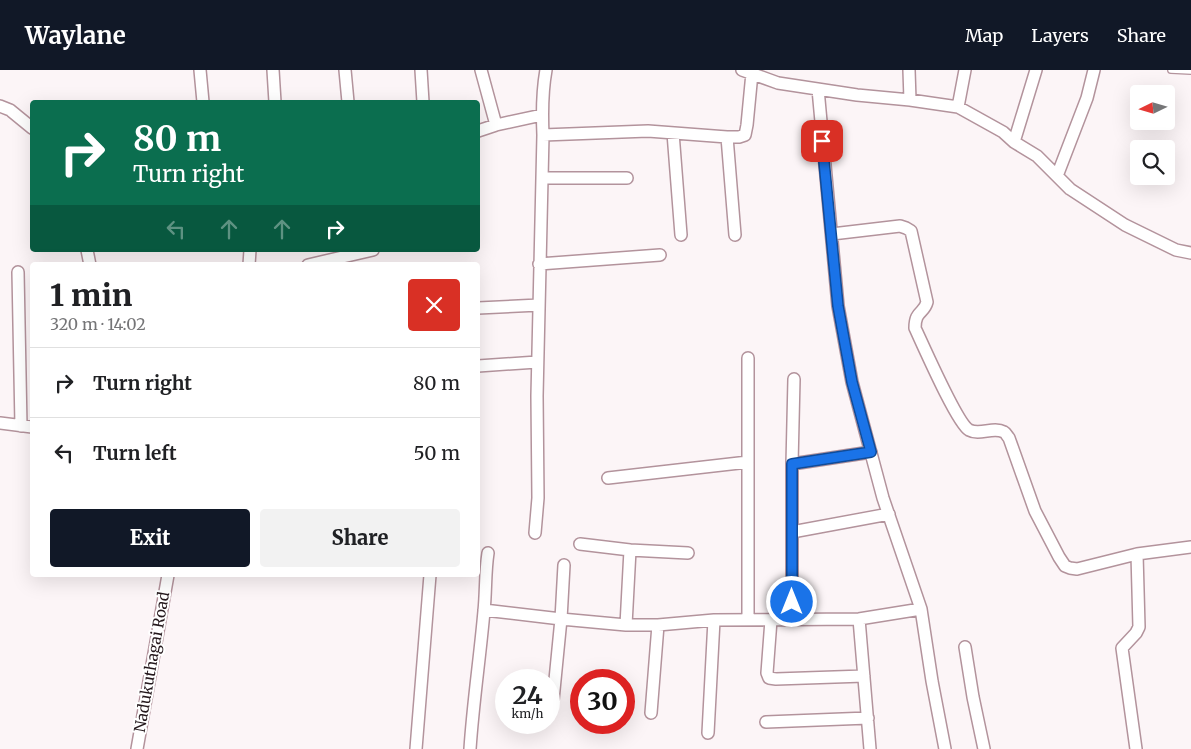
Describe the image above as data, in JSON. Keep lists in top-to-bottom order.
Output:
{
  "streets": {
    "street": ["Nadukuthagai Road"]
  },
  "north": "left",
  "page": {
    "header": "Waylane",
    "nav": ["Map", "Layers", "Share"],
    "turn": ["80 m", "Turn right"],
    "heading": ["1 min", "320 m · 14:02"],
    "list": [
      {
        "name": "Turn right",
        "value": "80 m"
      },
      {
        "name": "Turn left",
        "value": "50 m"
      }
    ],
    "buttons": ["Exit", "Share"],
    "speed": "24 km/h",
    "limit": "30"
  }
}
